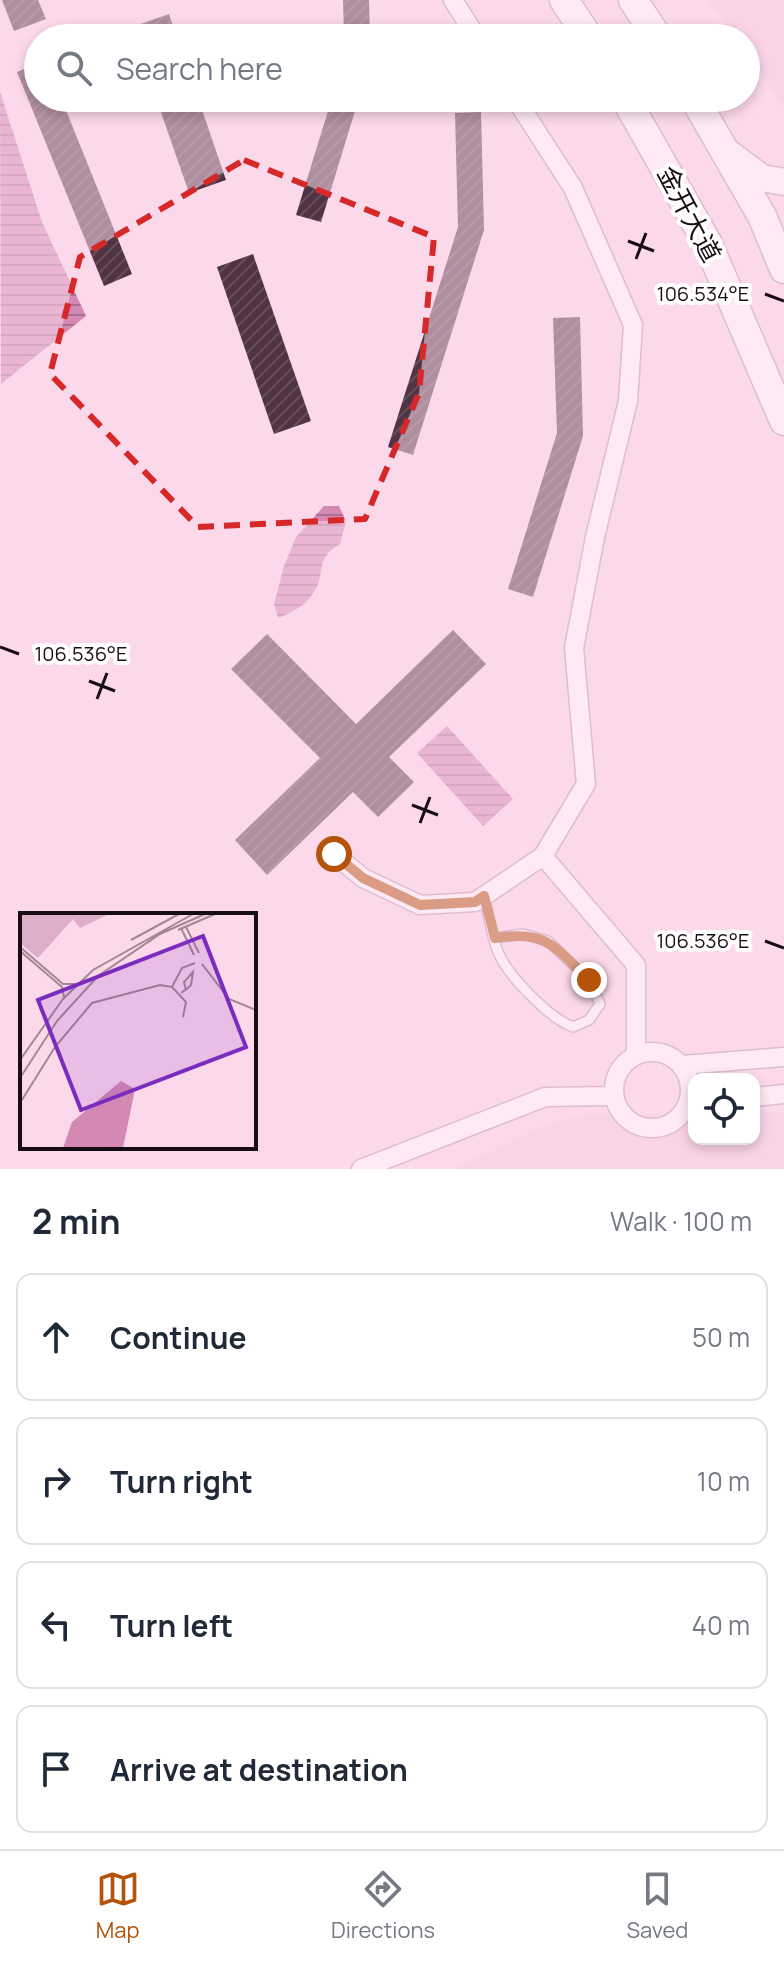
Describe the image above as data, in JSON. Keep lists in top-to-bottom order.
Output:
{
  "streets": {
    "main road": ["金开大道"]
  },
  "page": {
    "search": "Search here",
    "heading": ["2 min", "Walk · 100 m"],
    "list": [
      ["Continue", "50 m"],
      ["Turn right", "10 m"],
      ["Turn left", "40 m"],
      "Arrive at destination"
    ],
    "nav": ["Map", "Directions", "Saved"]
  },
  "coordinates": ["106.534°E", "106.536°E"]
}
